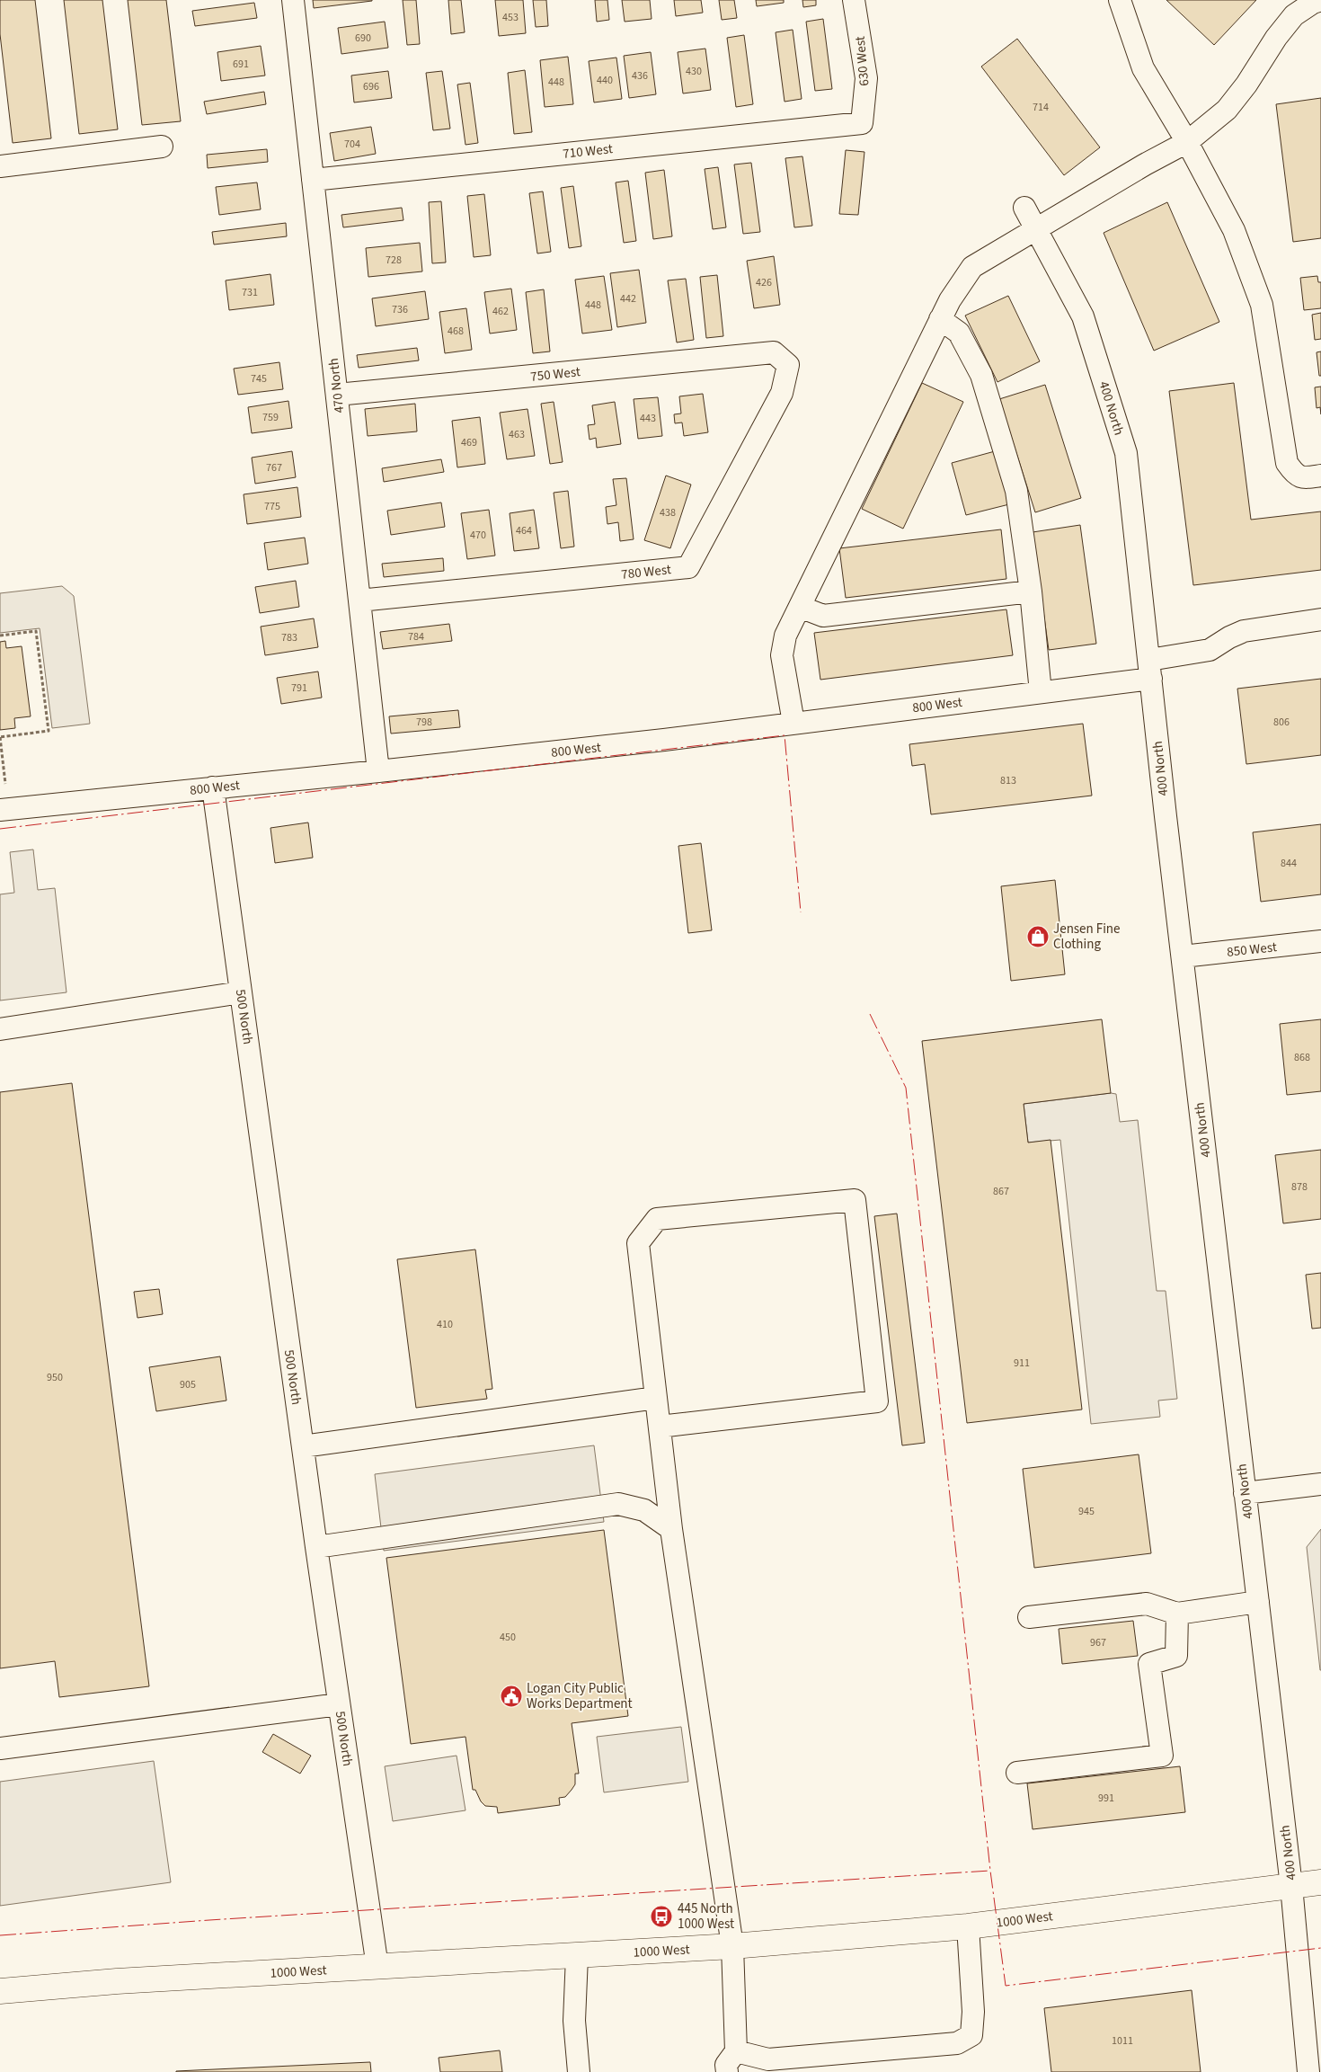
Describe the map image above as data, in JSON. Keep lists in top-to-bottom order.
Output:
{
  "streets": {
    "main road": ["1000 West"],
    "street": [
      "630 West",
      "710 West",
      "750 West",
      "470 North",
      "400 North",
      "780 West",
      "800 West",
      "850 West",
      "500 North"
    ]
  },
  "crossings": [
    ["630 West", "710 West"],
    ["710 West", "470 North"],
    ["750 West", "470 North"],
    ["750 West", "780 West"],
    ["470 North", "780 West"],
    ["470 North", "800 West"],
    ["400 North", "800 West"],
    ["400 North", "850 West"],
    ["400 North", "1000 West"],
    ["800 West", "500 North"],
    ["500 North", "1000 West"]
  ],
  "places": {
    "shop": ["Jensen Fine Clothing"],
    "public building": ["Logan City Public Works Department"],
    "bus stop": ["445 North 1000 West"]
  },
  "house_numbers": [
    "453",
    "690",
    "691",
    "430",
    "436",
    "440",
    "448",
    "696",
    "714",
    "704",
    "728",
    "426",
    "731",
    "442",
    "448",
    "736",
    "462",
    "468",
    "745",
    "759",
    "443",
    "463",
    "469",
    "767",
    "775",
    "438",
    "464",
    "470",
    "784",
    "783",
    "791",
    "798",
    "806",
    "813",
    "844",
    "868",
    "878",
    "867",
    "410",
    "911",
    "950",
    "905",
    "945",
    "450",
    "967",
    "991",
    "1011"
  ]
}
